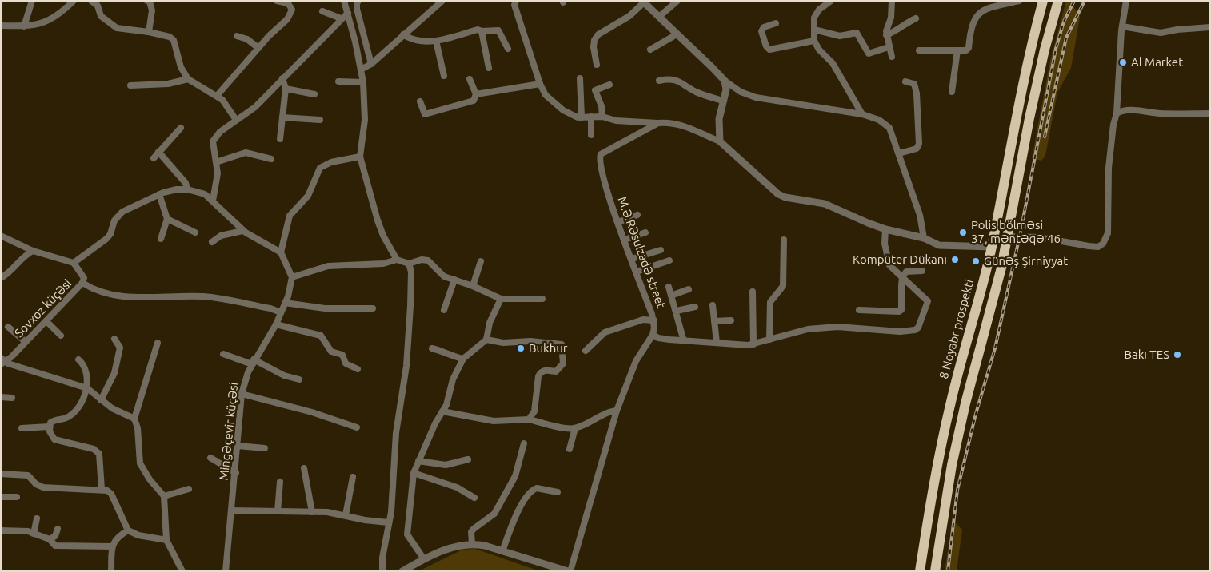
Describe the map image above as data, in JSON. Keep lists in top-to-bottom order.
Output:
{
  "streets": {
    "highway": ["8 Noyabr prospekti"],
    "street": ["M.Ə.Rəsulzadə street", "Sovxoz küçəsi", "Mingəçevir küçəsi"]
  },
  "places": [
    "Al Market",
    "Polis bölməsi 37, məntəqə 46",
    "Kompüter Dükanı",
    "Günəş Şirniyyat",
    "Bukhur",
    "Bakı TES"
  ]
}
